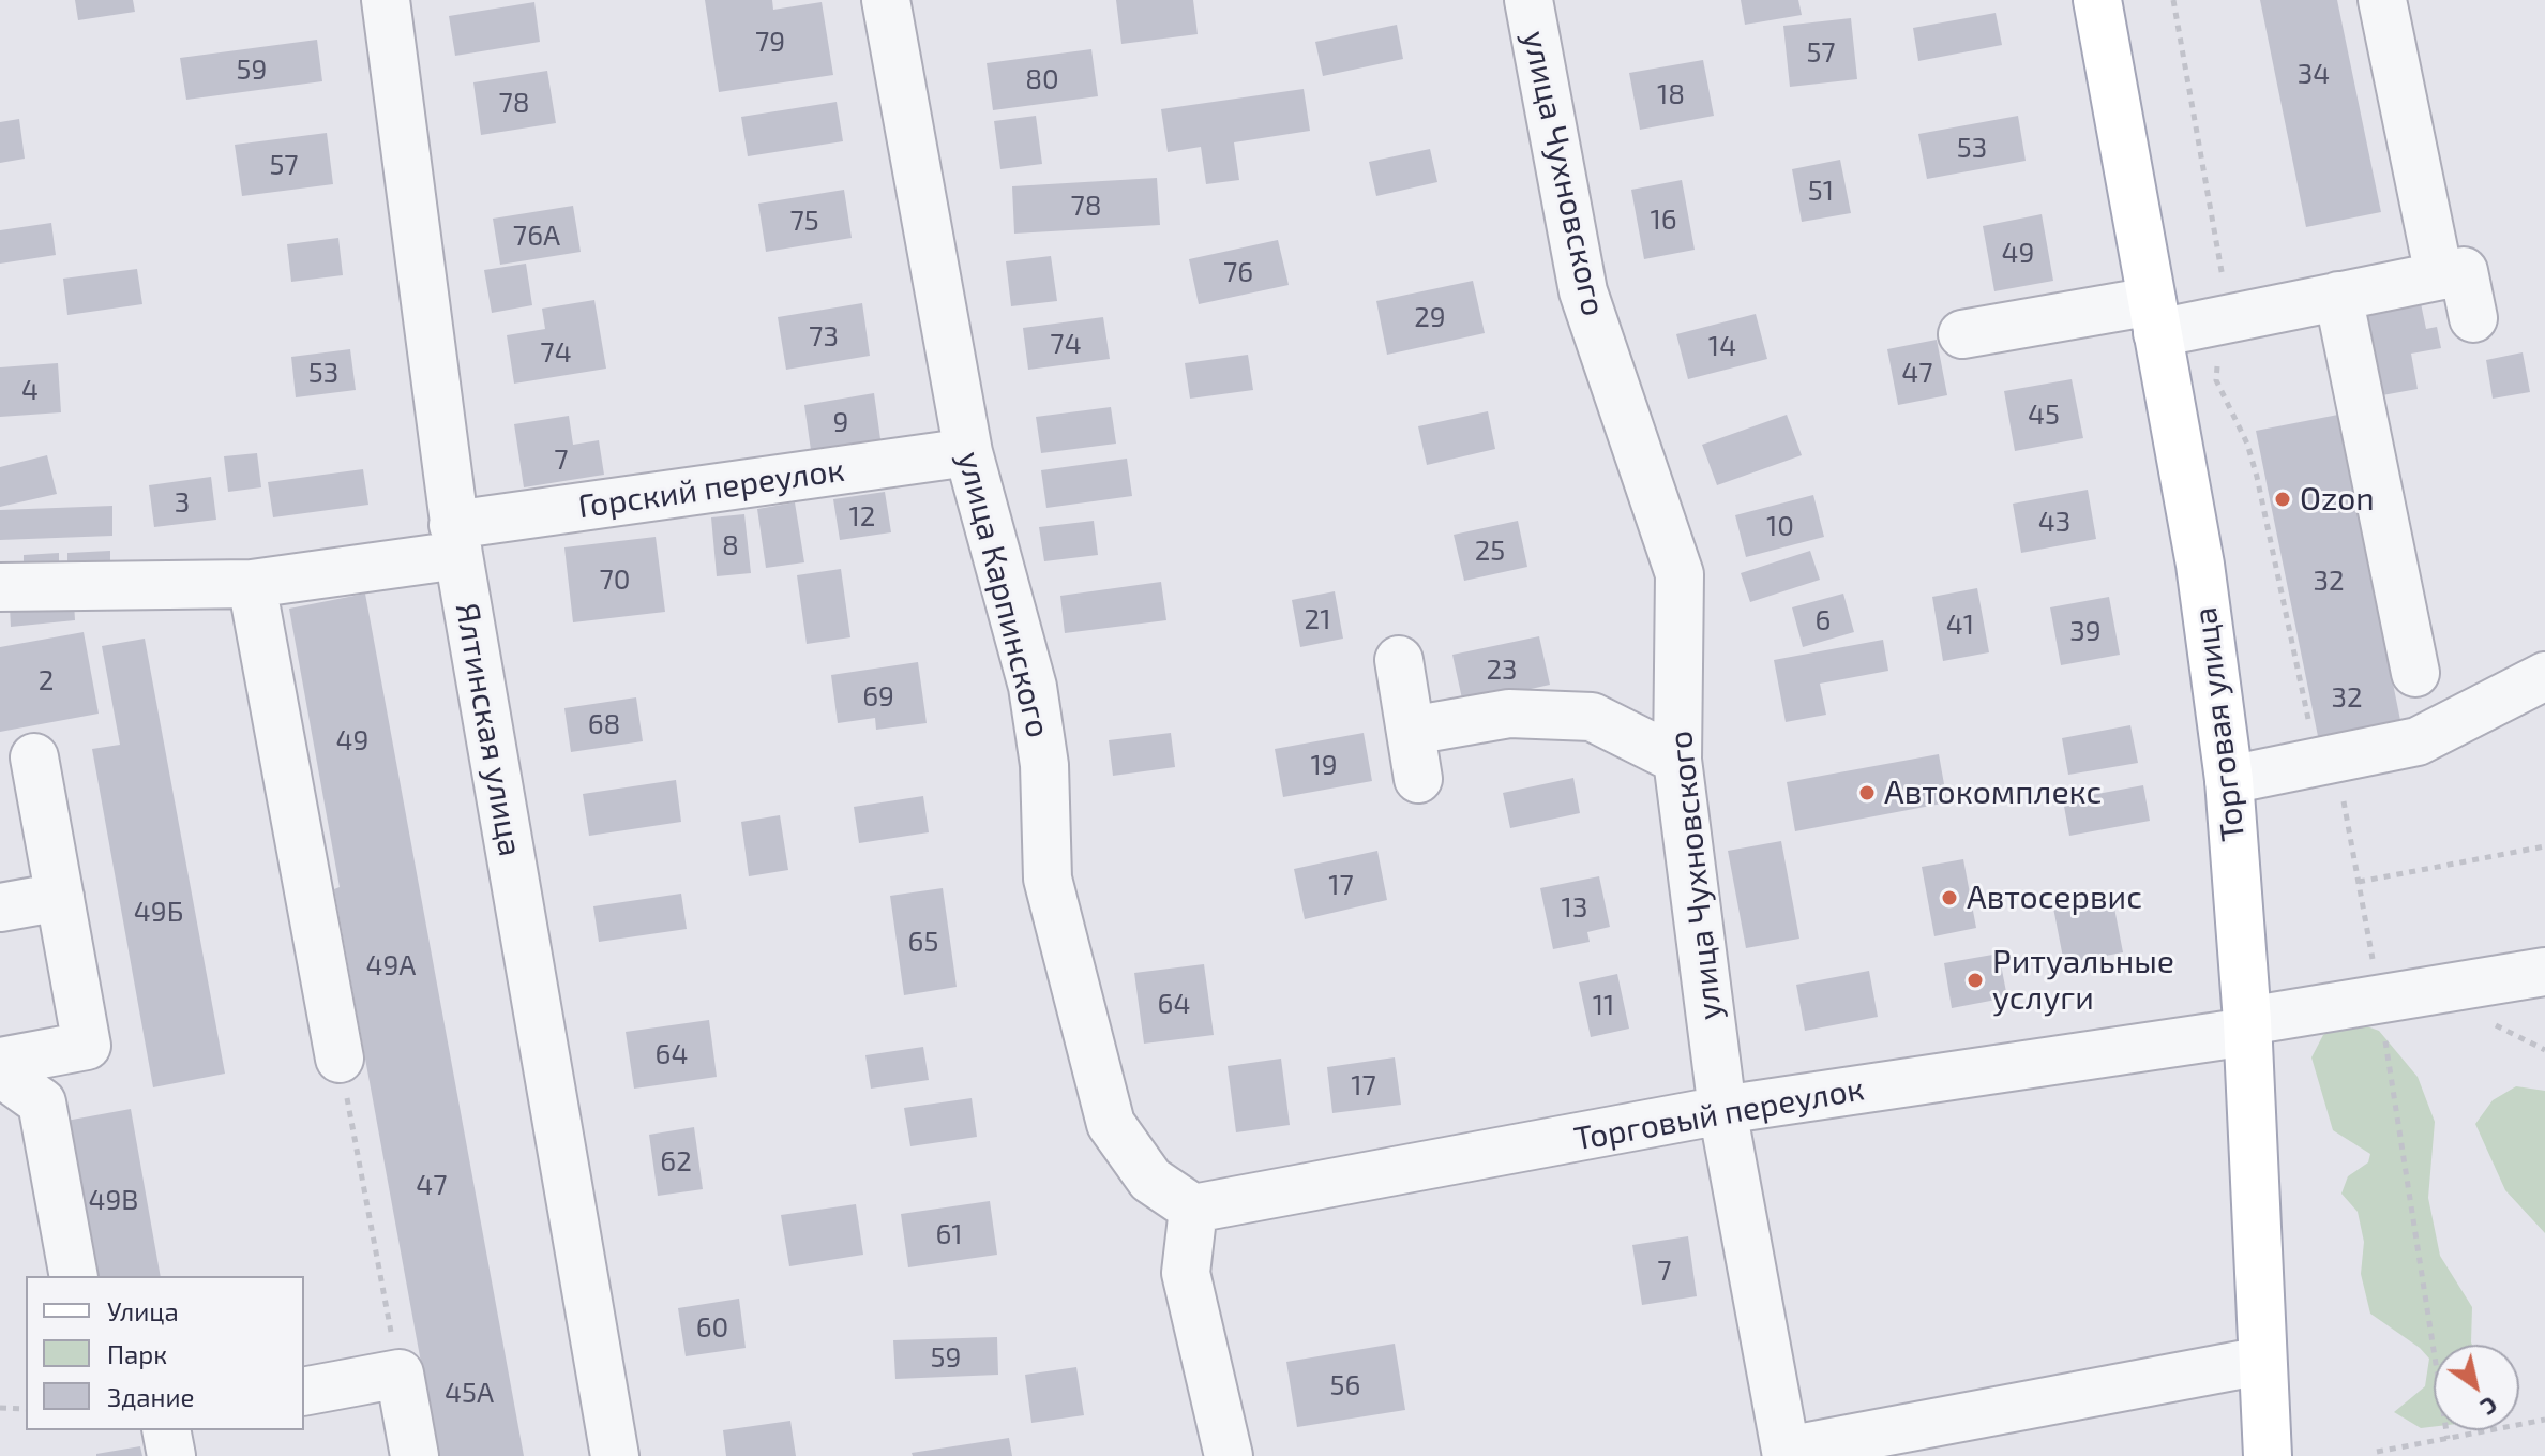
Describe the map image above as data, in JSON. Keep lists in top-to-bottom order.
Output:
{
  "streets": {
    "main road": ["Торговая улица"],
    "street": [
      "улица Чухновского",
      "Горский переулок",
      "улица Карпинского",
      "Ялтинская улица",
      "Торговый переулок"
    ]
  },
  "crossings": [
    ["улица Чухновского", "Торговый переулок"],
    ["Горский переулок", "улица Карпинского"],
    ["Горский переулок", "Ялтинская улица"],
    ["улица Карпинского", "Торговый переулок"],
    ["Торговая улица", "Торговый переулок"]
  ],
  "places": [
    "Ozon",
    "Автокомплекс",
    "Автосервис",
    "Ритуальные услуги"
  ],
  "house_numbers": [
    "79",
    "57",
    "59",
    "34",
    "80",
    "18",
    "78",
    "53",
    "57",
    "51",
    "78",
    "16",
    "75",
    "76А",
    "49",
    "76",
    "29",
    "73",
    "74",
    "14",
    "74",
    "53",
    "47",
    "4",
    "45",
    "9",
    "7",
    "3",
    "12",
    "43",
    "10",
    "8",
    "25",
    "70",
    "32",
    "21",
    "6",
    "41",
    "39",
    "23",
    "2",
    "69",
    "32",
    "68",
    "49",
    "19",
    "17",
    "13",
    "49Б",
    "65",
    "49А",
    "64",
    "11",
    "64",
    "17",
    "62",
    "47",
    "49В",
    "61",
    "7",
    "60",
    "59",
    "56",
    "45А"
  ],
  "legend": ["Улица", "Парк", "Здание"],
  "north": "bottom right"
}
